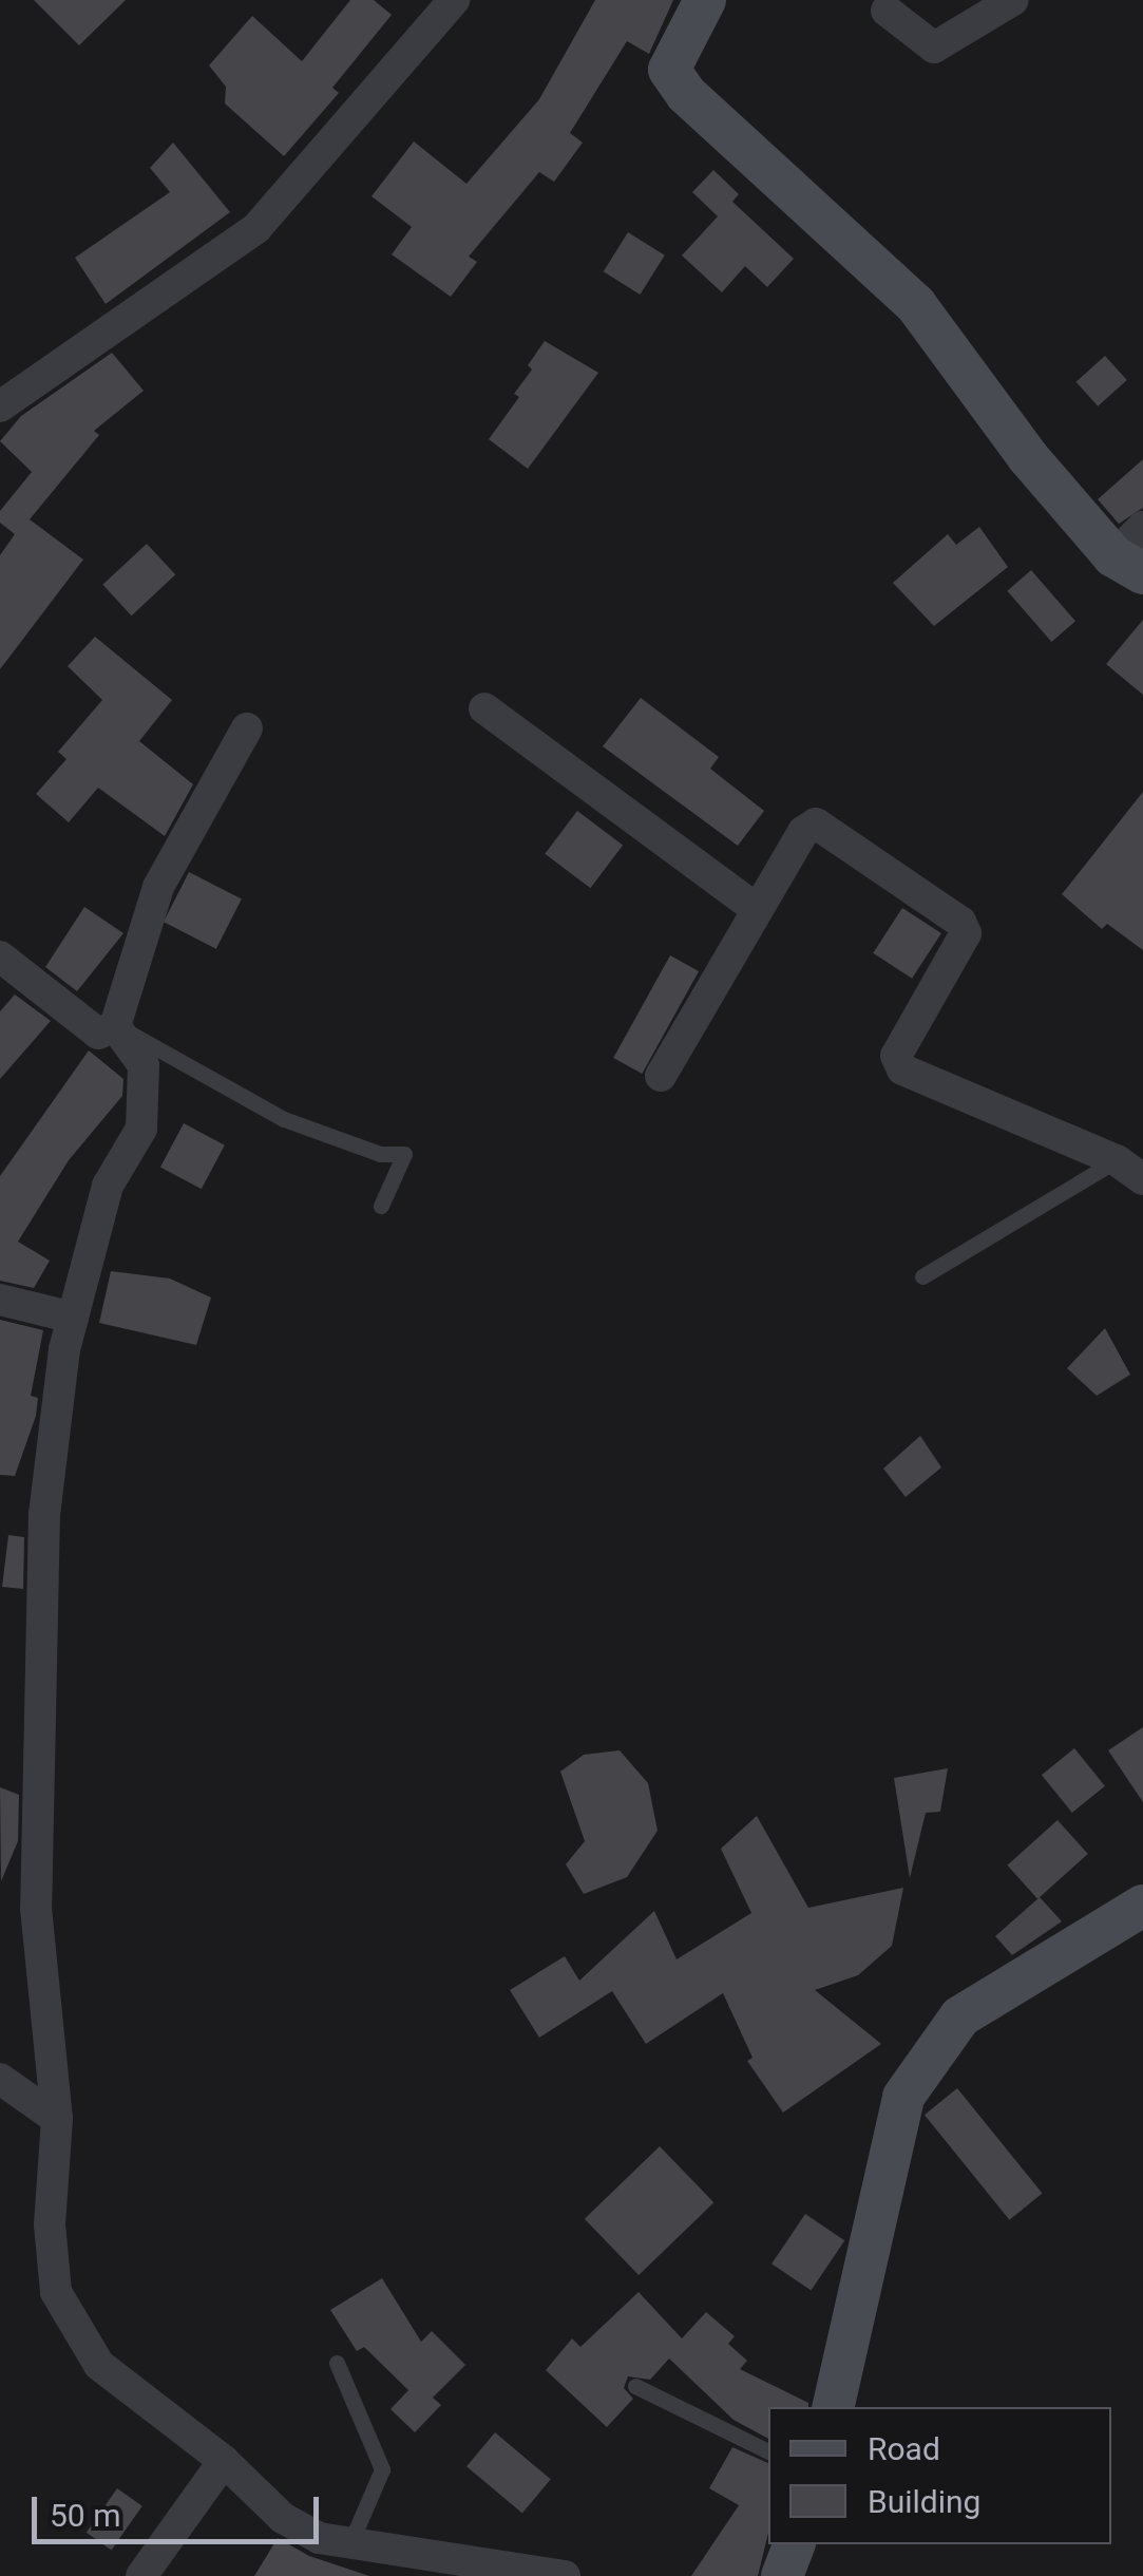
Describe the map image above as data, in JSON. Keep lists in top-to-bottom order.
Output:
{
  "legend": ["Road", "Building"],
  "scale_bar": "50 m"
}
